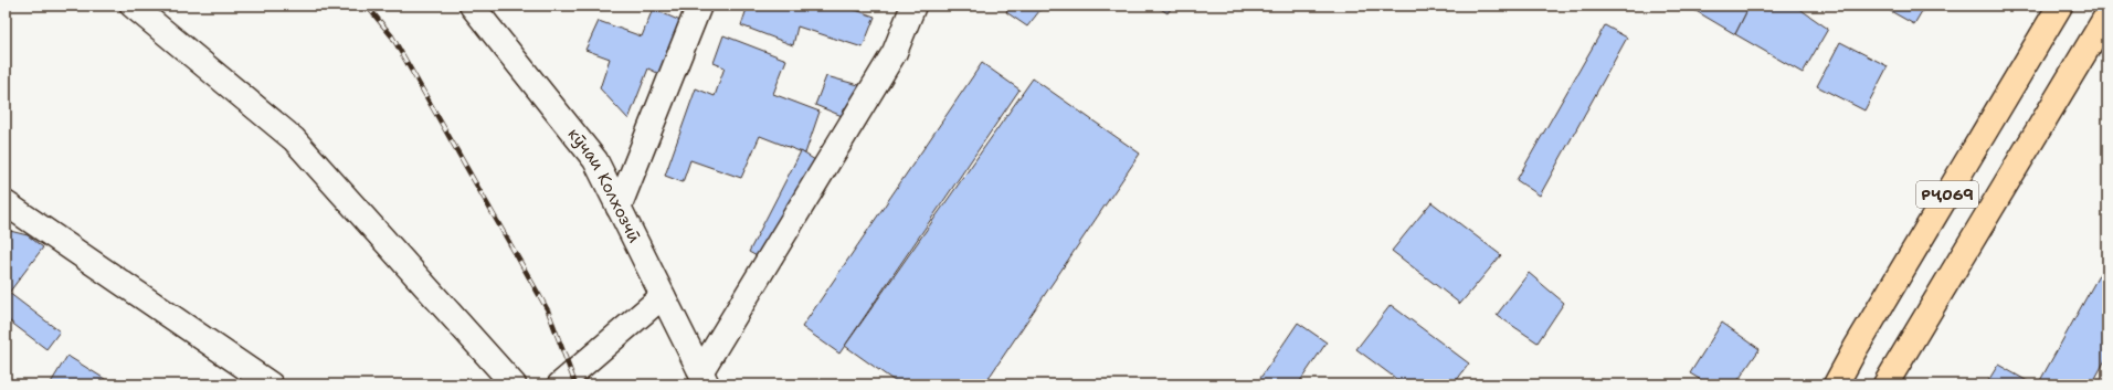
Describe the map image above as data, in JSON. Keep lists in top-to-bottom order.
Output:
{
  "streets": {
    "main road": ["РҶ069"],
    "street": ["кӯчаи Колхозчӣ"]
  }
}
